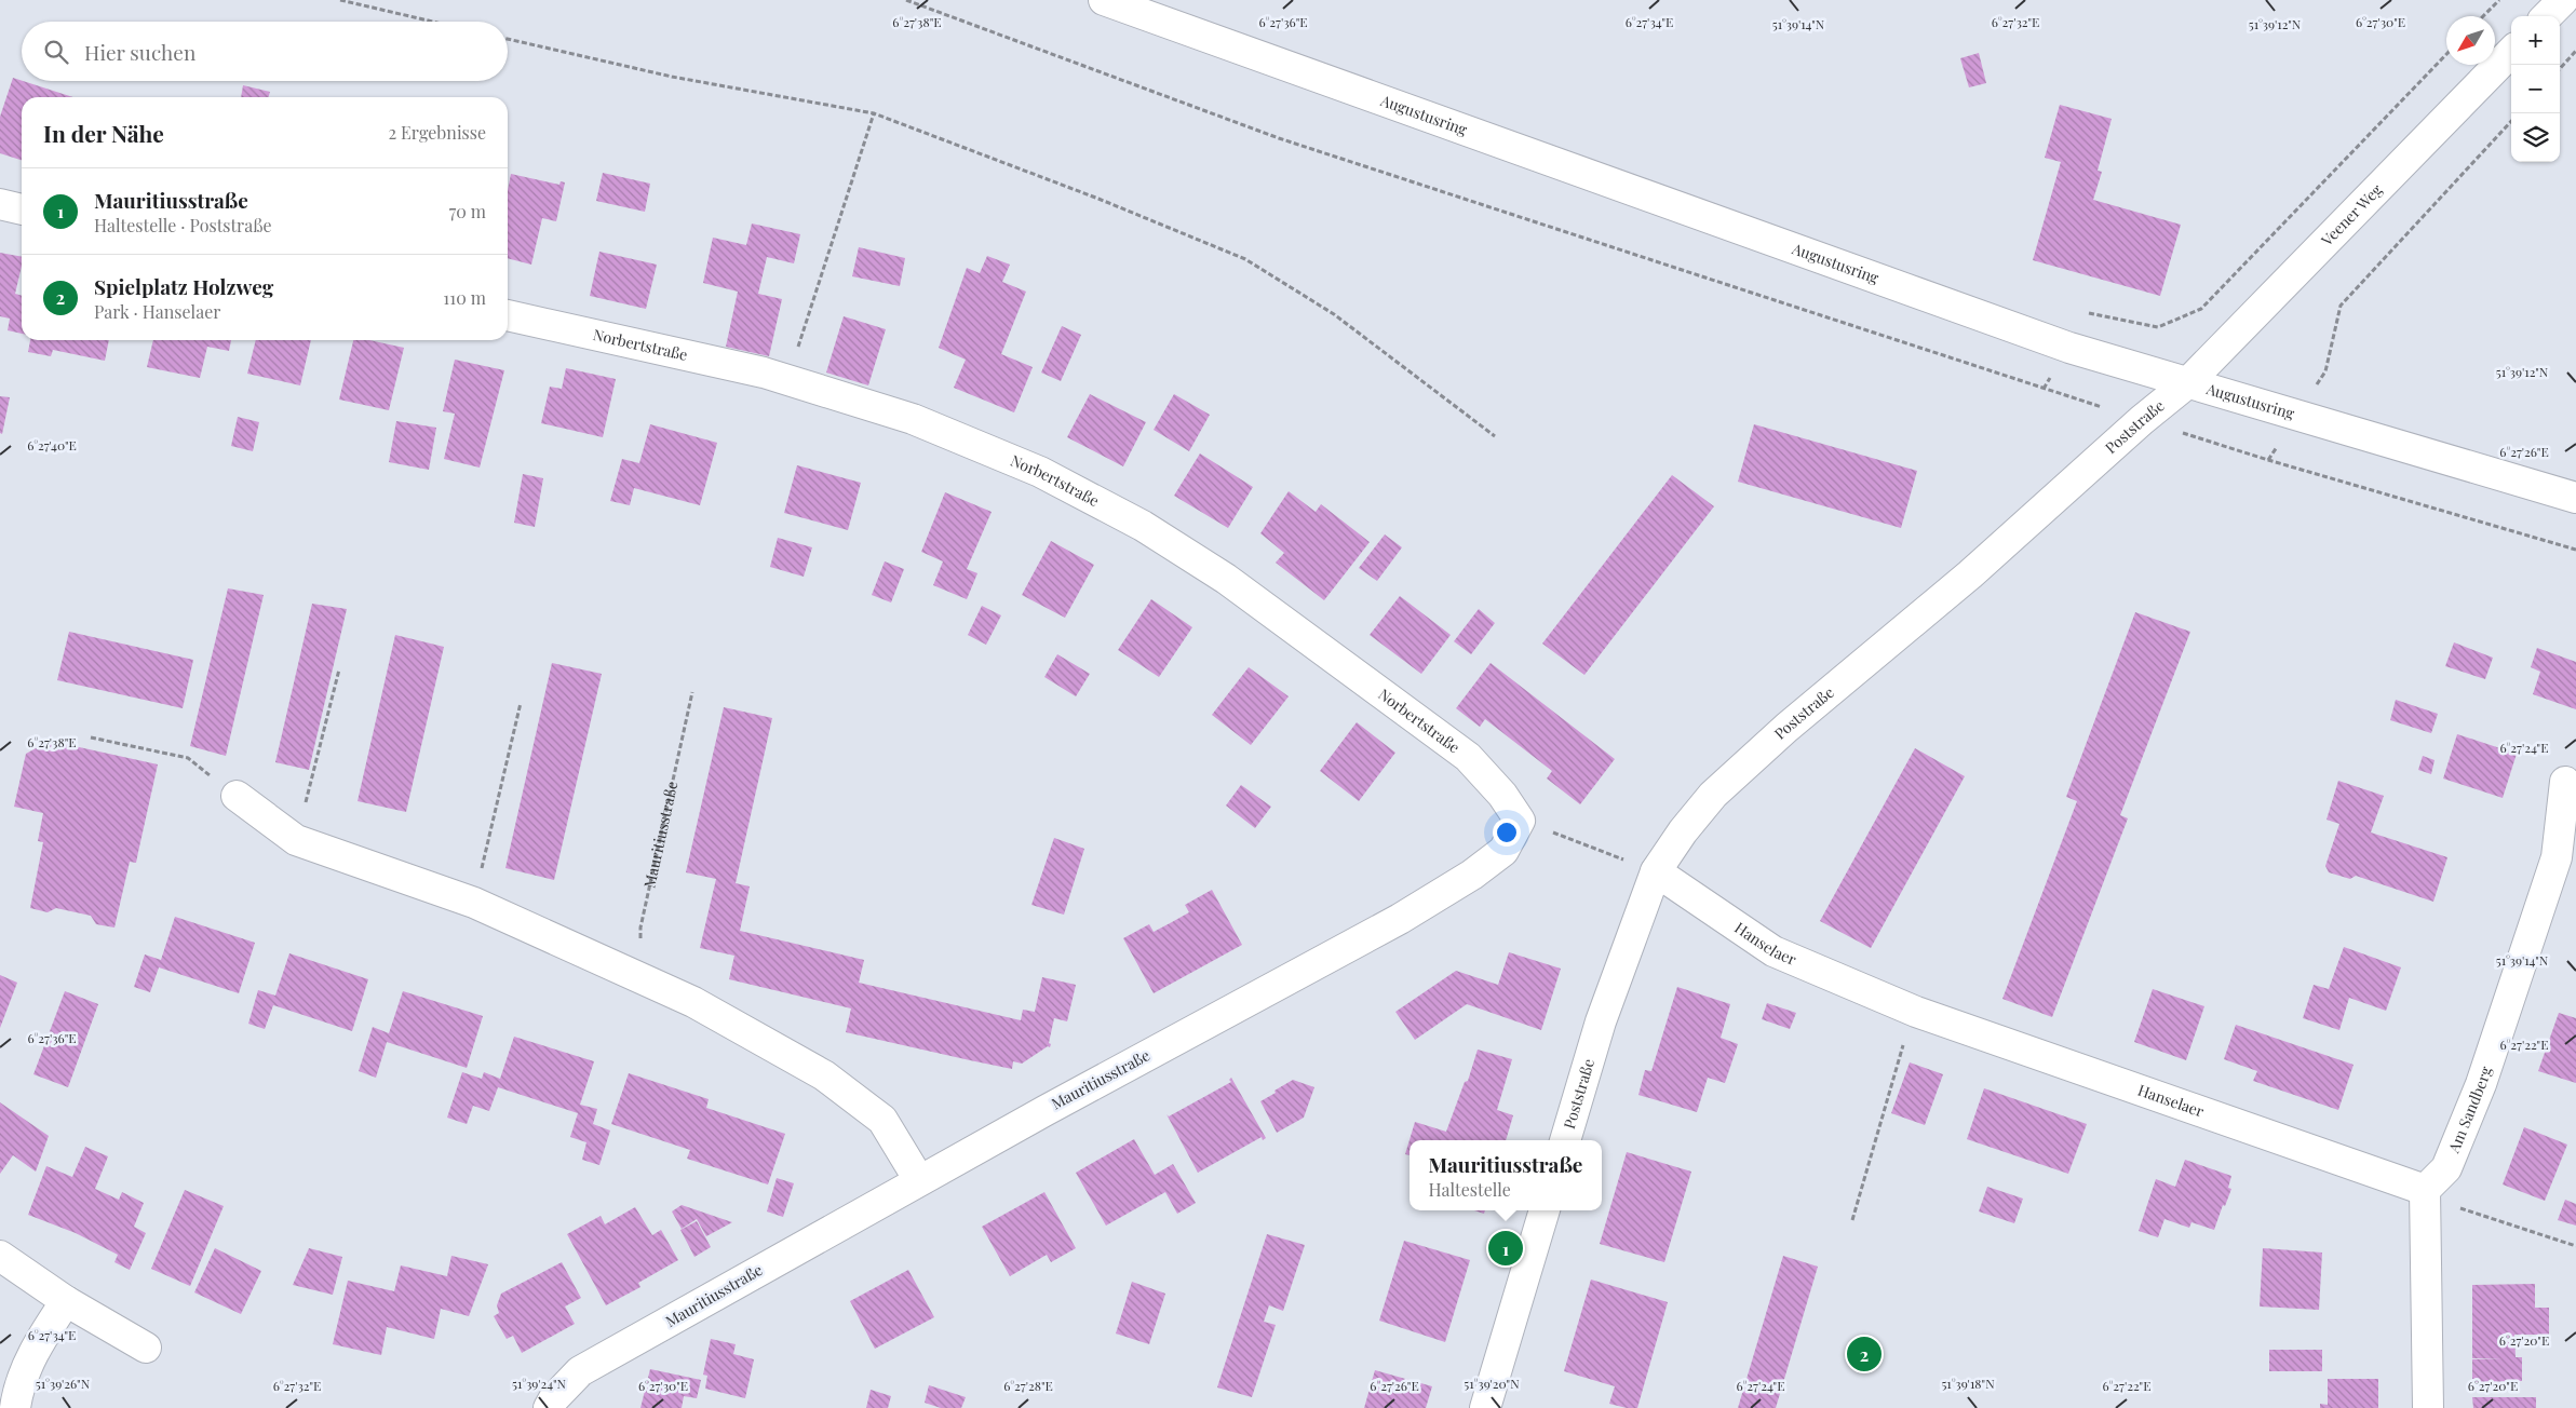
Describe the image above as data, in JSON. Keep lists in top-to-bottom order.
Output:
{
  "streets": {
    "street": [
      "Augustusring",
      "Veener Weg",
      "Norbertstraße",
      "Poststraße",
      "Mauritiusstraße",
      "Hanselaer",
      "Am Sandberg"
    ]
  },
  "crossings": [
    ["Augustusring", "Veener Weg"],
    ["Augustusring", "Poststraße"],
    ["Veener Weg", "Poststraße"],
    ["Norbertstraße", "Mauritiusstraße"],
    ["Poststraße", "Hanselaer"],
    ["Hanselaer", "Am Sandberg"]
  ],
  "north": "bottom left",
  "page": {
    "map_buttons": ["+", "−"],
    "search": "Hier suchen",
    "heading": ["In der Nähe", "2 Ergebnisse"],
    "list": [
      {
        "mark": "1",
        "name": "Mauritiusstraße",
        "note": "Haltestelle · Poststraße",
        "value": "70 m"
      },
      {
        "mark": "2",
        "name": "Spielplatz Holzweg",
        "note": "Park · Hanselaer",
        "value": "110 m"
      }
    ],
    "popup": ["Mauritiusstraße", "Haltestelle"],
    "pins": ["1", "2"]
  },
  "coordinates": [
    "6°27'38\"E",
    "6°27'36\"E",
    "6°27'34\"E",
    "6°27'32\"E",
    "6°27'30\"E",
    "51°39'12\"N",
    "51°39'14\"N",
    "6°27'40\"E",
    "6°27'26\"E",
    "6°27'24\"E",
    "6°27'22\"E",
    "6°27'20\"E",
    "51°39'26\"N",
    "51°39'24\"N",
    "51°39'20\"N",
    "51°39'18\"N",
    "6°27'28\"E"
  ]
}
